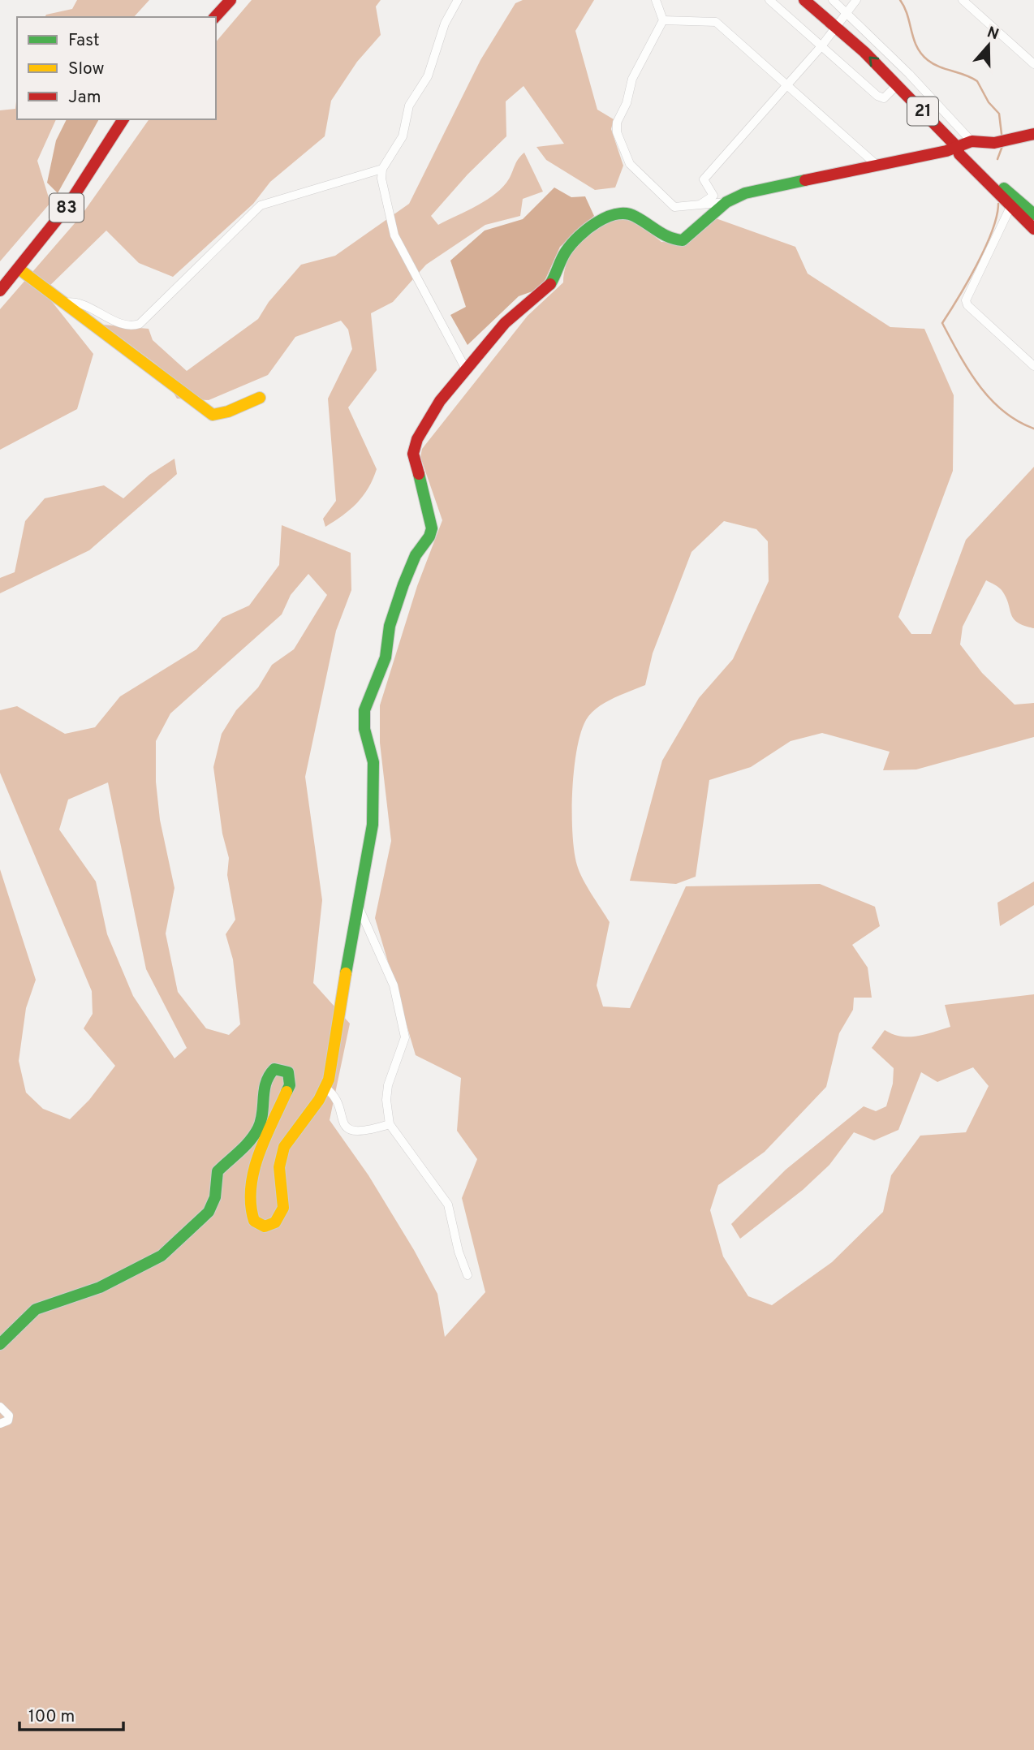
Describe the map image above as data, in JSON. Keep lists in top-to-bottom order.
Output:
{
  "streets": {
    "main road": ["21", "83"]
  },
  "legend": ["Fast", "Slow", "Jam"],
  "scale_bar": "100 m",
  "north": "top"
}
